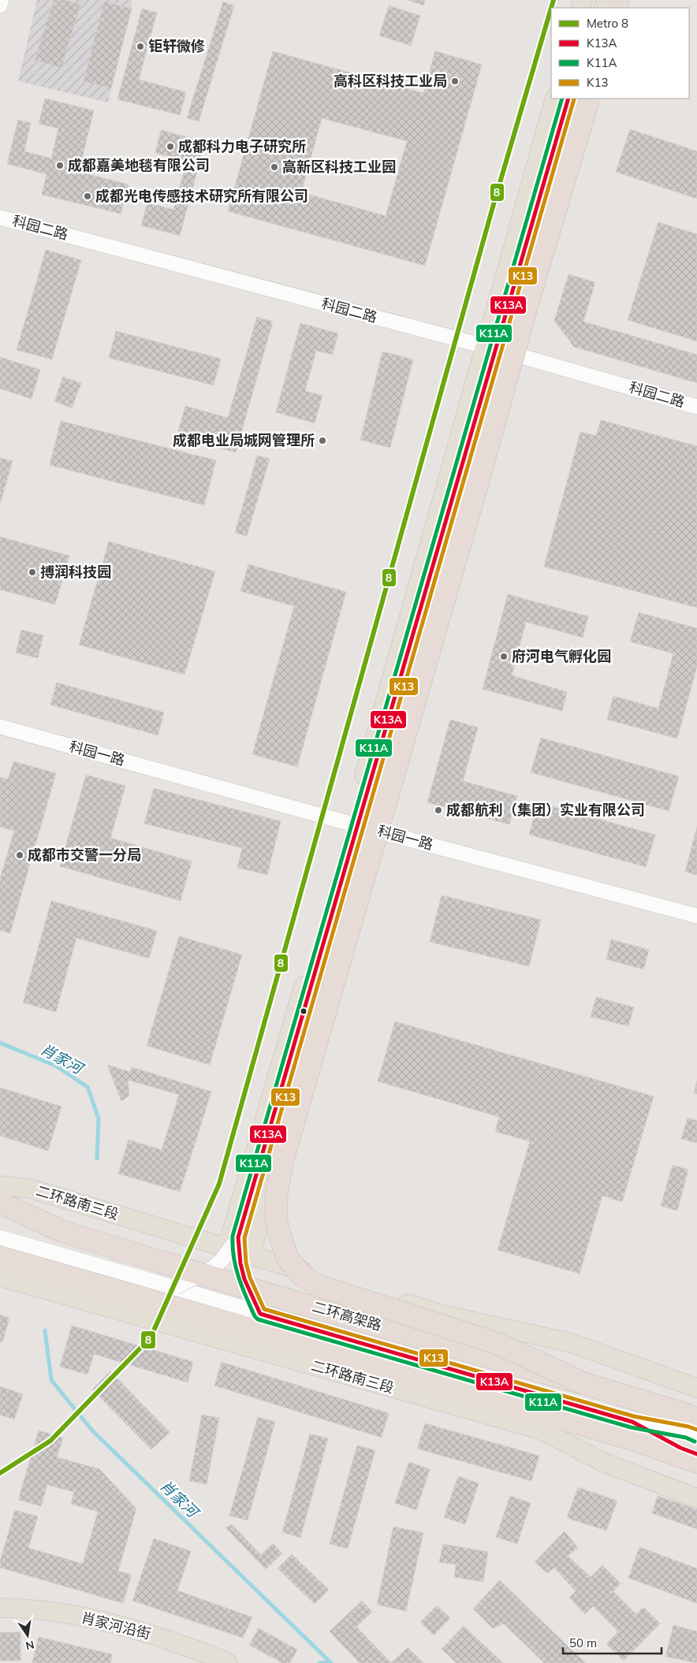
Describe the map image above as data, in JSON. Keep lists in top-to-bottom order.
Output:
{
  "streets": {
    "highway": ["二环高架路"],
    "main road": ["二环路南三段", "肖家河沿街"],
    "street": ["科园二路", "科园一路"]
  },
  "water": ["肖家河"],
  "places": [
    "钜轩微修",
    "高科区科技工业局",
    "成都科力电子研究所",
    "成都嘉美地毯有限公司",
    "高新区科技工业园",
    "成都光电传感技术研究所有限公司",
    "成都电业局城网管理所",
    "搏润科技园",
    "府河电气孵化园",
    "成都航利（集团）实业有限公司",
    "成都市交警一分局"
  ],
  "lines": [
    "metro line 8",
    "transit line K13A",
    "transit line K11A",
    "transit line K13"
  ],
  "legend": [
    "Metro 8",
    "K13A",
    "K11A",
    "K13"
  ],
  "scale_bar": "50 m",
  "north": "bottom"
}
